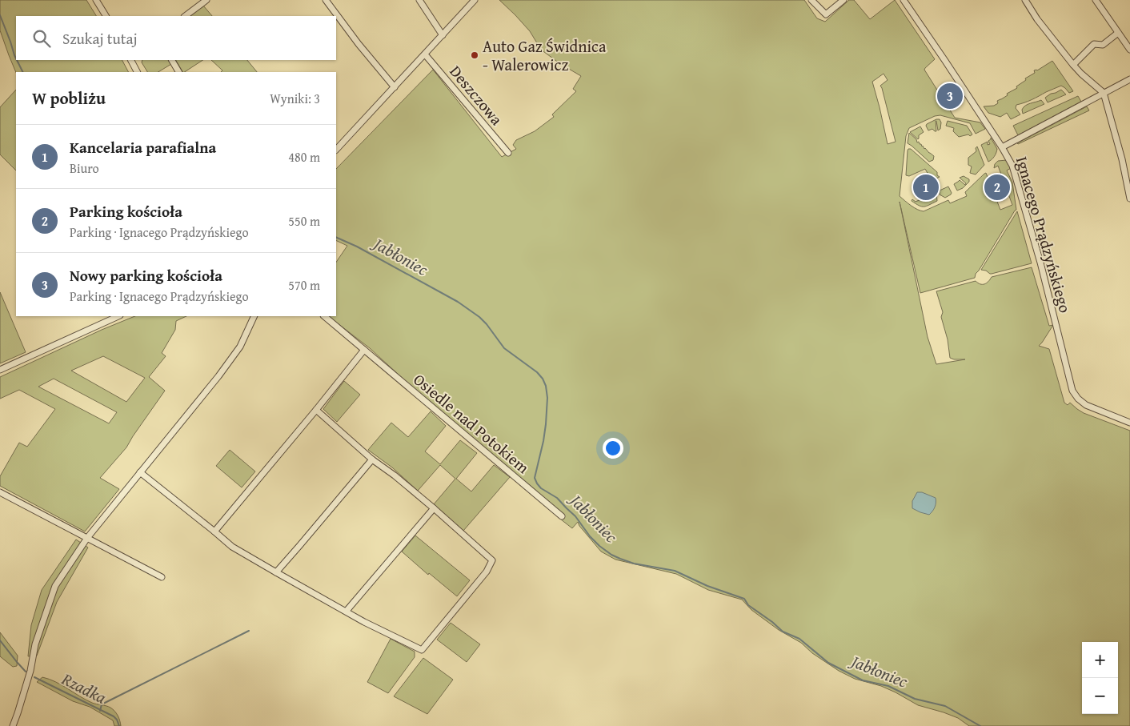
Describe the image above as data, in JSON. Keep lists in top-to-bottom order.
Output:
{
  "streets": {
    "street": ["Deszczowa", "Ignacego Prądzyńskiego", "Osiedle nad Potokiem"]
  },
  "water": ["Jabłoniec", "Rzadka"],
  "places": ["Auto Gaz Świdnica - Walerowicz"],
  "page": {
    "search": "Szukaj tutaj",
    "heading": ["W pobliżu", "Wyniki: 3"],
    "pins": ["3", "1", "2"],
    "list": [
      {
        "mark": "1",
        "name": "Kancelaria parafialna",
        "note": "Biuro",
        "value": "480 m"
      },
      {
        "mark": "2",
        "name": "Parking kościoła",
        "note": "Parking · Ignacego Prądzyńskiego",
        "value": "550 m"
      },
      {
        "mark": "3",
        "name": "Nowy parking kościoła",
        "note": "Parking · Ignacego Prądzyńskiego",
        "value": "570 m"
      }
    ],
    "map_buttons": ["+", "−"]
  }
}
